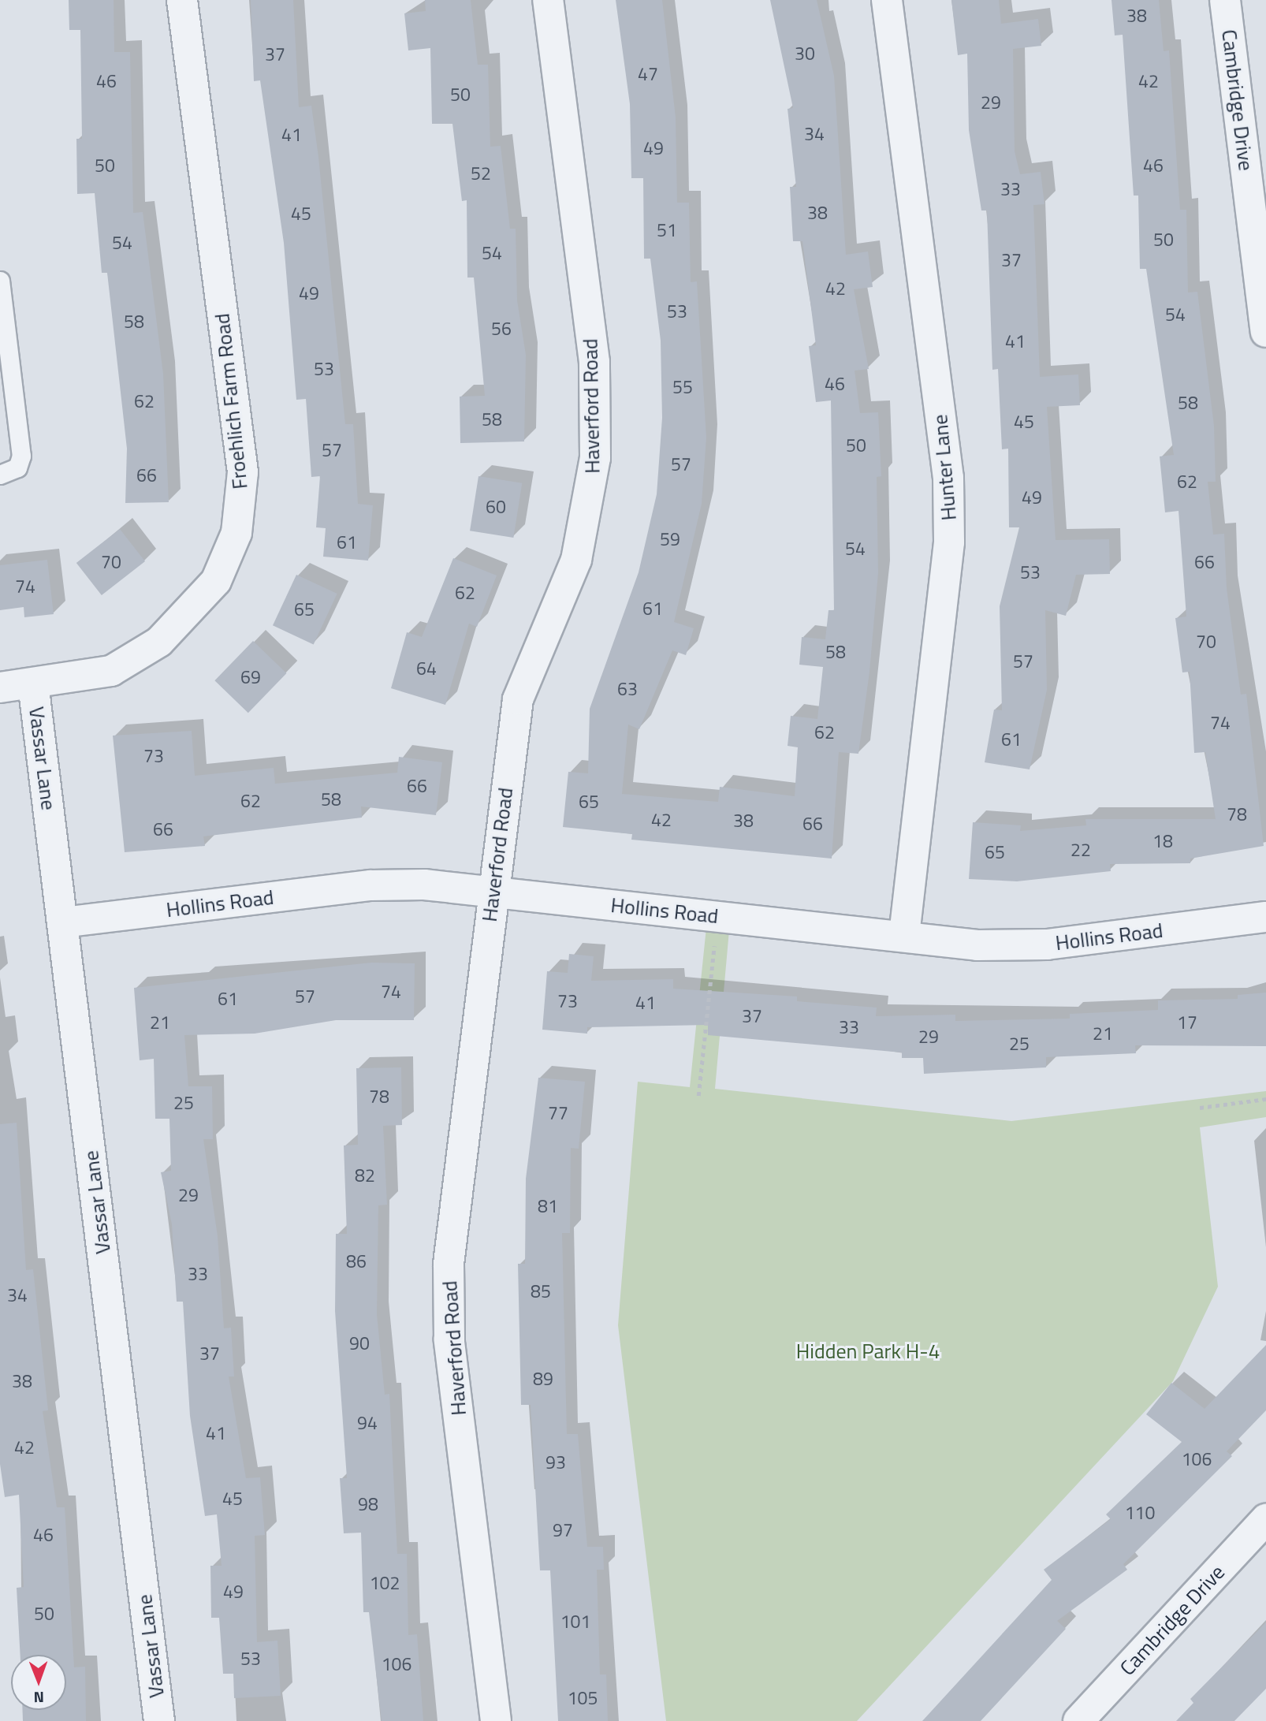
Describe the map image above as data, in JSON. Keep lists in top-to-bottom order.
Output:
{
  "streets": {
    "street": [
      "Cambridge Drive",
      "Froehlich Farm Road",
      "Haverford Road",
      "Hunter Lane",
      "Vassar Lane",
      "Hollins Road"
    ]
  },
  "crossings": [
    ["Froehlich Farm Road", "Vassar Lane"],
    ["Haverford Road", "Hollins Road"],
    ["Hunter Lane", "Hollins Road"],
    ["Vassar Lane", "Hollins Road"]
  ],
  "parks": ["Hidden Park H-4"],
  "house_numbers": [
    "38",
    "30",
    "37",
    "47",
    "46",
    "42",
    "50",
    "29",
    "34",
    "41",
    "49",
    "50",
    "46",
    "52",
    "33",
    "38",
    "45",
    "51",
    "50",
    "54",
    "54",
    "37",
    "42",
    "49",
    "53",
    "54",
    "58",
    "56",
    "41",
    "53",
    "46",
    "55",
    "62",
    "58",
    "58",
    "45",
    "50",
    "57",
    "57",
    "66",
    "62",
    "49",
    "60",
    "59",
    "61",
    "54",
    "70",
    "66",
    "53",
    "74",
    "62",
    "61",
    "65",
    "70",
    "58",
    "57",
    "64",
    "69",
    "63",
    "74",
    "62",
    "61",
    "73",
    "66",
    "58",
    "62",
    "65",
    "78",
    "42",
    "38",
    "66",
    "66",
    "18",
    "22",
    "65",
    "74",
    "57",
    "61",
    "73",
    "41",
    "37",
    "21",
    "17",
    "33",
    "21",
    "29",
    "25",
    "78",
    "25",
    "77",
    "82",
    "29",
    "81",
    "86",
    "33",
    "85",
    "34",
    "90",
    "37",
    "89",
    "38",
    "94",
    "41",
    "42",
    "106",
    "93",
    "45",
    "98",
    "110",
    "97",
    "46",
    "102",
    "49",
    "50",
    "101",
    "53",
    "106",
    "105"
  ],
  "north": "bottom"
}
